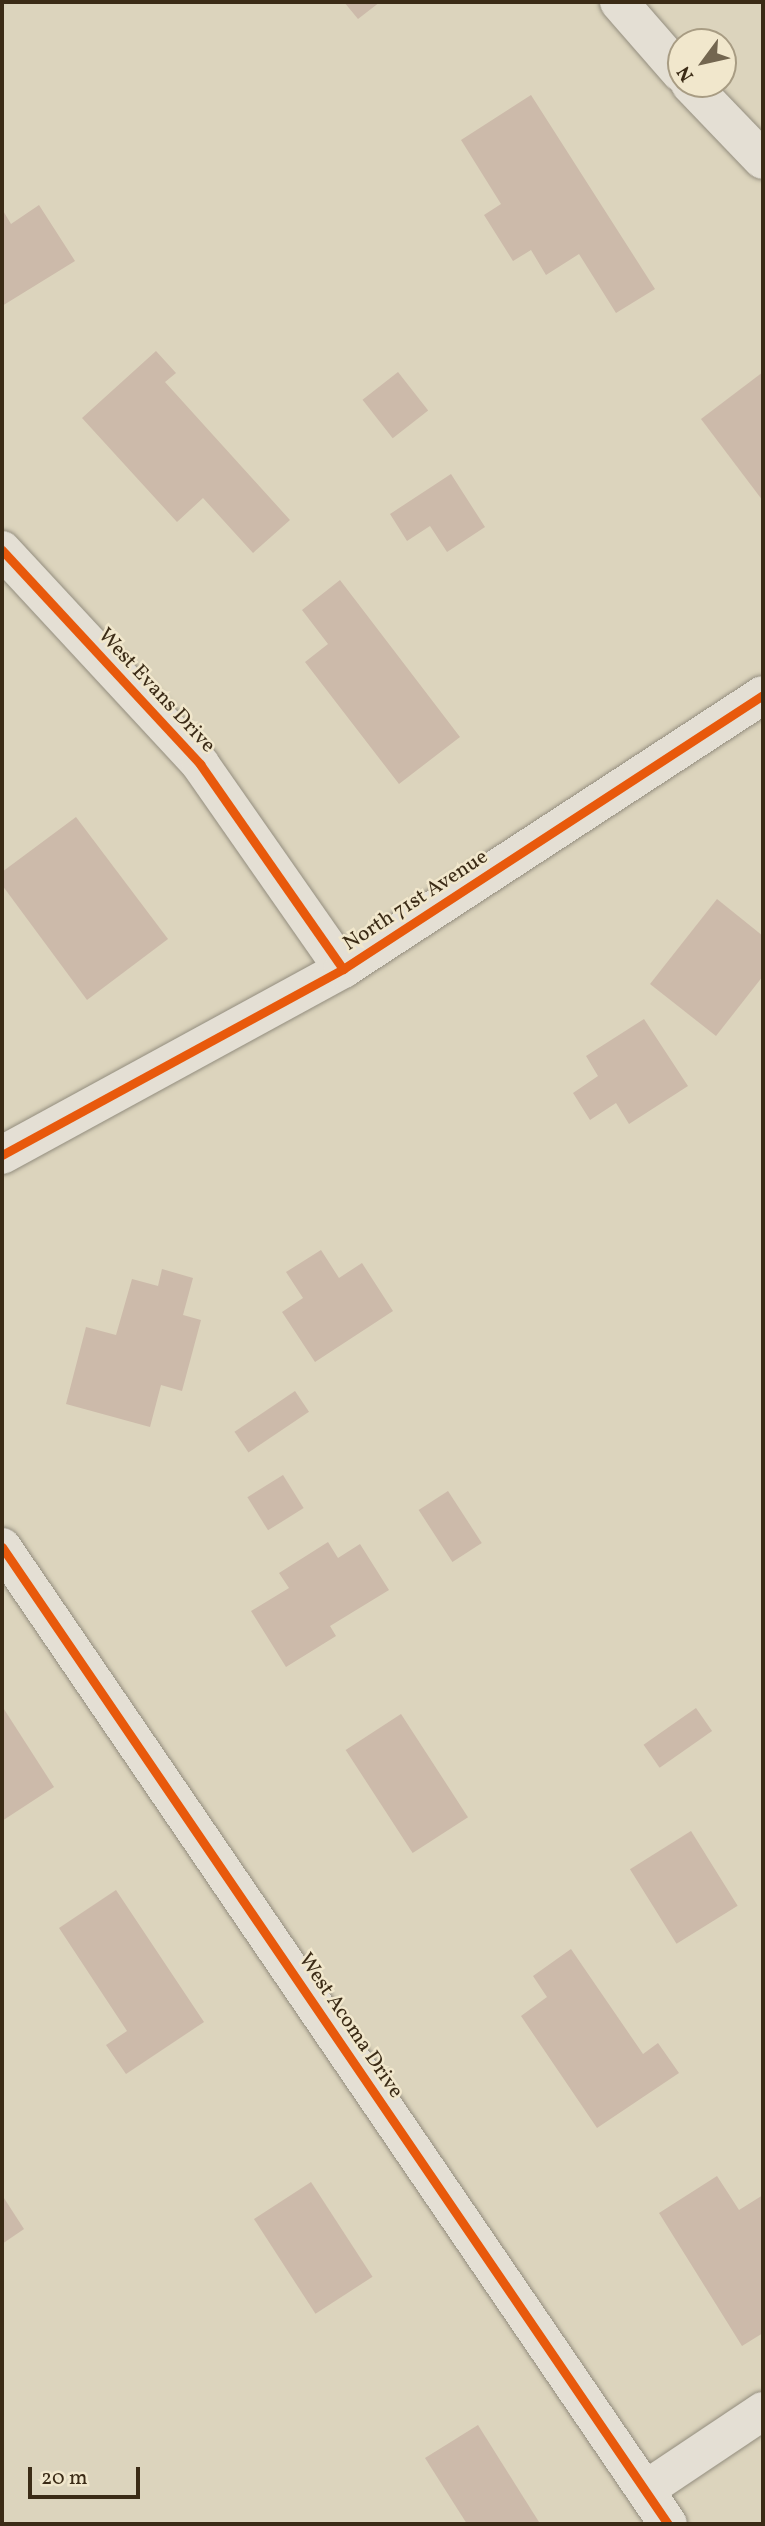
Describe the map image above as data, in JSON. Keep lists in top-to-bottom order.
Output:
{
  "streets": {
    "street": ["West Evans Drive", "North 71st Avenue", "West Acoma Drive"]
  },
  "crossings": [
    ["West Evans Drive", "North 71st Avenue"]
  ],
  "scale_bar": "20 m",
  "north": "bottom left"
}
